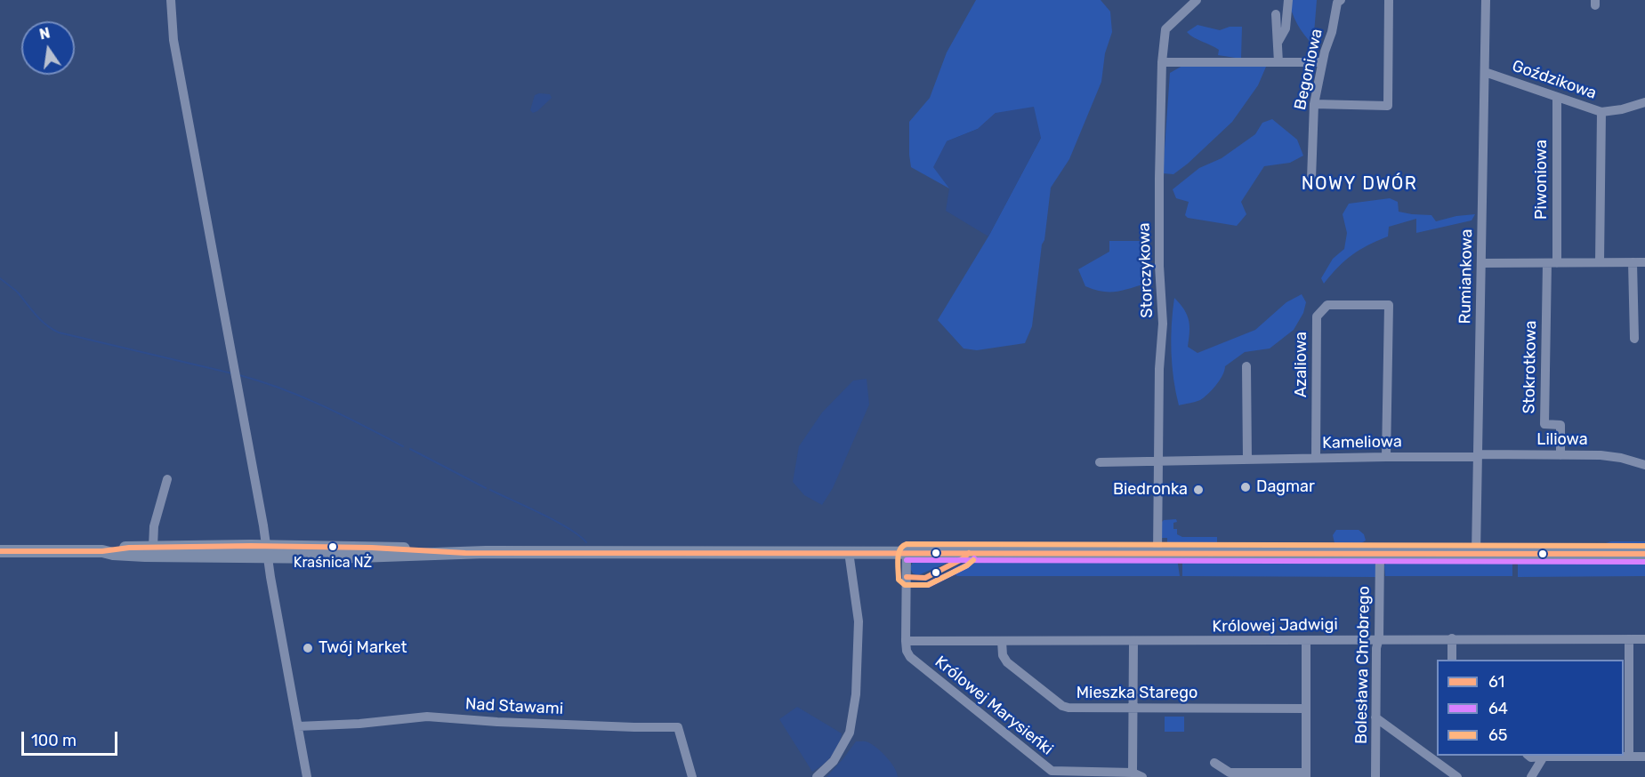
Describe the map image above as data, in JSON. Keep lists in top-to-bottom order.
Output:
{
  "streets": {
    "street": [
      "Begoniowa",
      "Goździkowa",
      "Piwoniowa",
      "Storczykowa",
      "Rumiankowa",
      "Azaliowa",
      "Stokrotkowa",
      "Liliowa",
      "Kameliowa",
      "Królowej Jadwigi",
      "Bolesława Chrobrego",
      "Mieszka Starego",
      "Królowej Marysieńki",
      "Nad Stawami"
    ]
  },
  "crossings": [
    ["Goździkowa", "Piwoniowa"],
    ["Goździkowa", "Rumiankowa"],
    ["Piwoniowa", "Stokrotkowa"],
    ["Storczykowa", "Kameliowa"],
    ["Rumiankowa", "Liliowa"],
    ["Rumiankowa", "Kameliowa"],
    ["Azaliowa", "Kameliowa"],
    ["Stokrotkowa", "Liliowa"],
    ["Liliowa", "Kameliowa"],
    ["Królowej Jadwigi", "Bolesława Chrobrego"],
    ["Królowej Jadwigi", "Mieszka Starego"],
    ["Królowej Jadwigi", "Królowej Marysieńki"]
  ],
  "districts": ["NOWY DWÓR"],
  "places": [
    "Dagmar",
    "Biedronka",
    "Kraśnica NŻ",
    "Twój Market"
  ],
  "lines": ["transit line 65", "transit line 61", "transit line 64"],
  "legend": ["61", "64", "65"],
  "scale_bar": "100 m",
  "north": "top"
}
